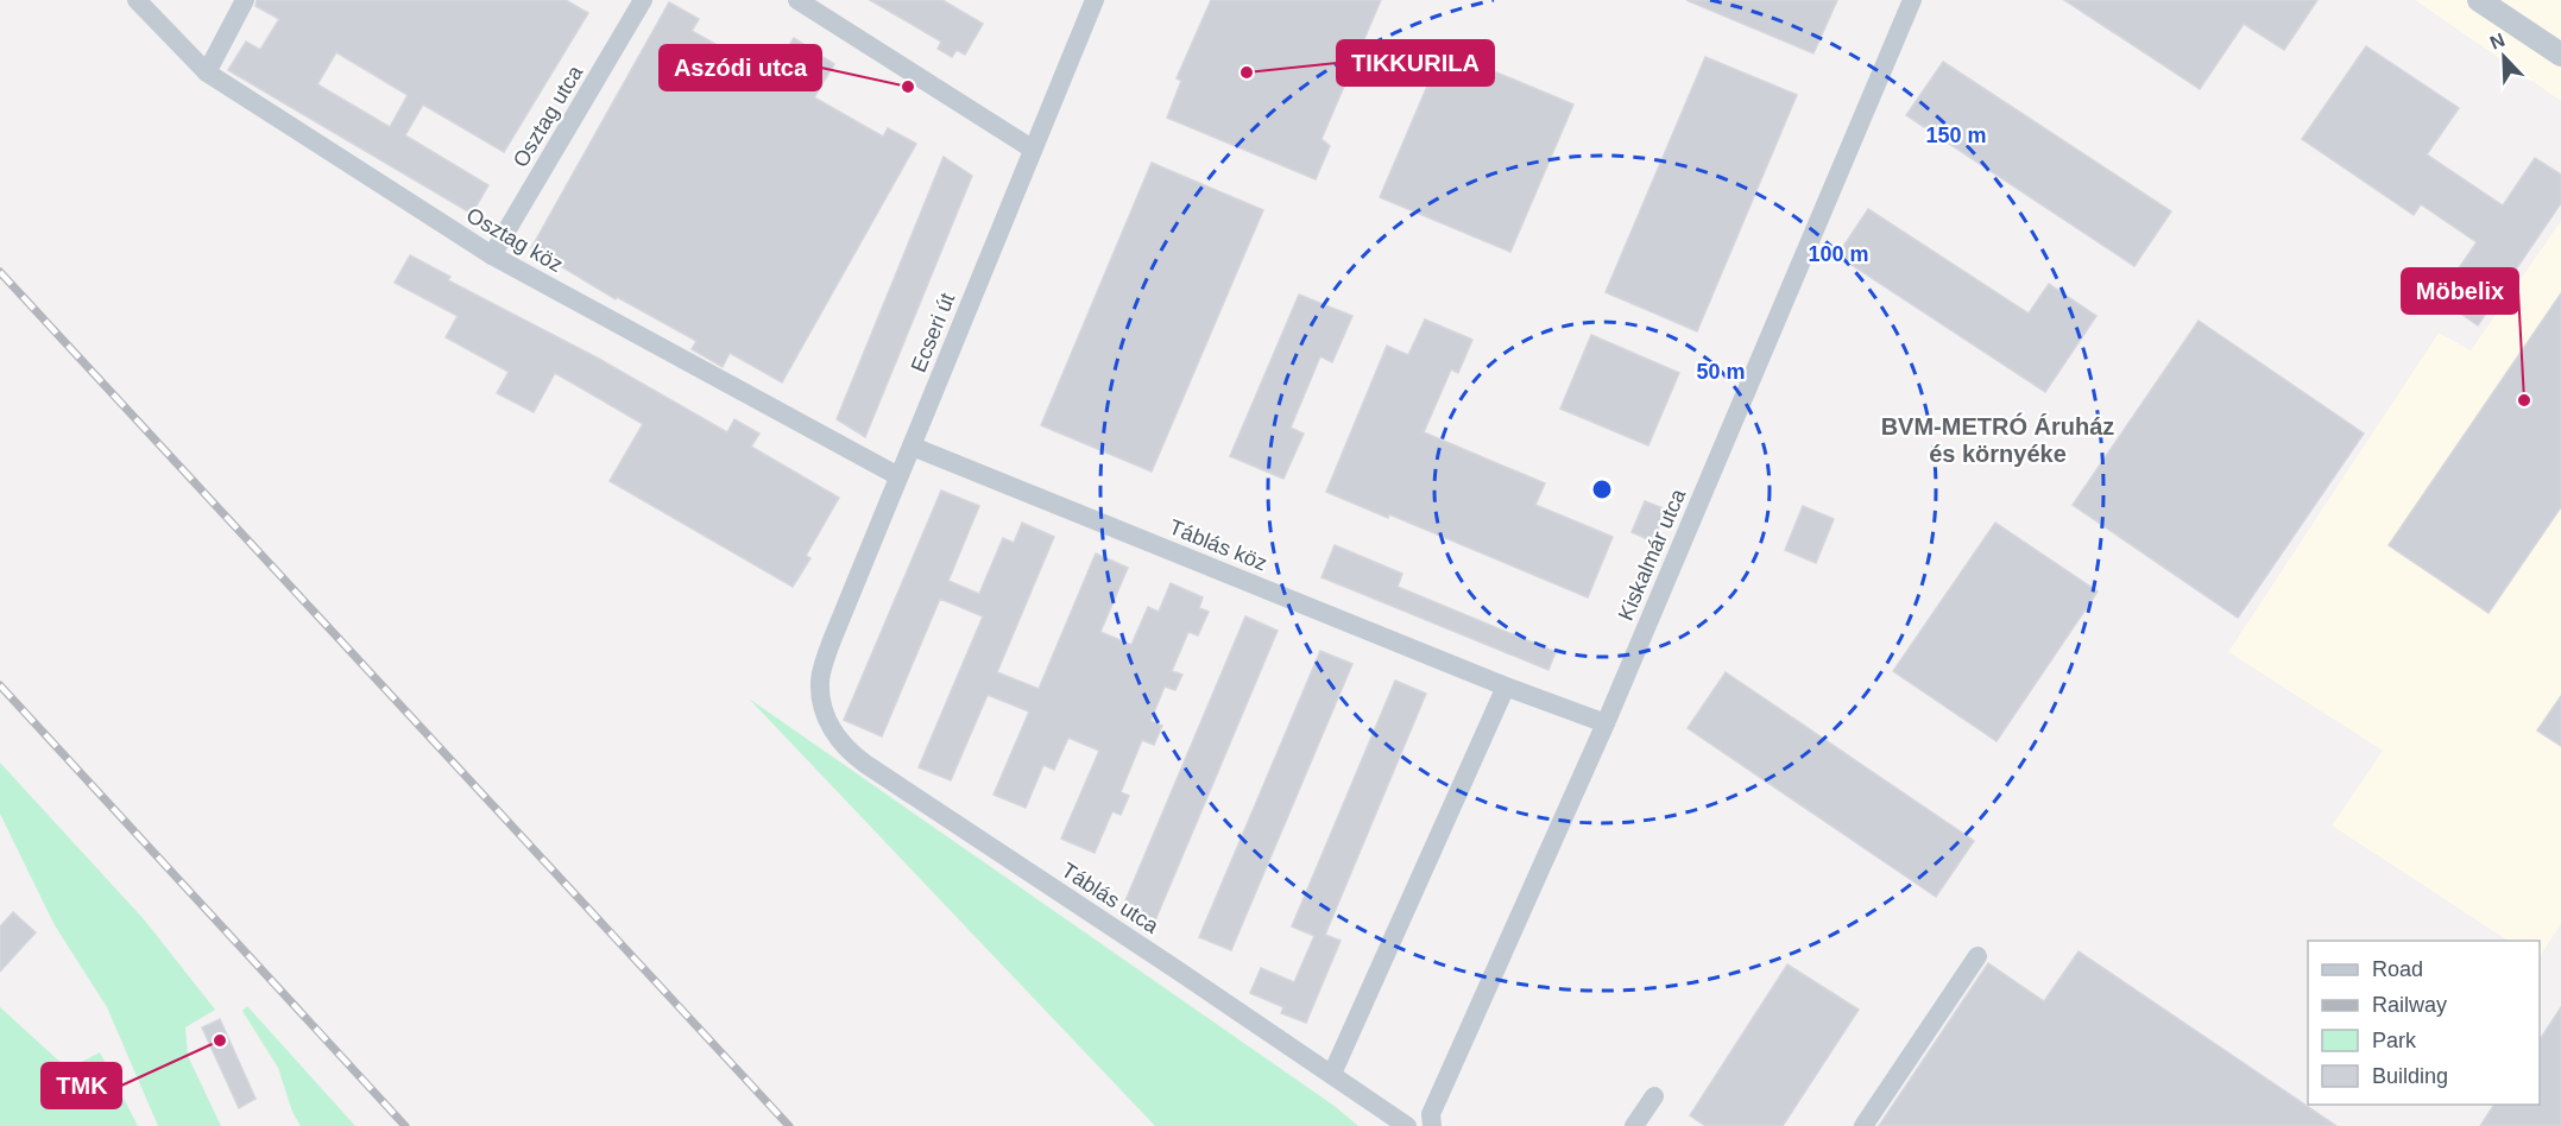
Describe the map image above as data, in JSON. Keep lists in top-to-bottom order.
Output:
{
  "streets": {
    "street": [
      "Osztag utca",
      "Osztag köz",
      "Ecseri út",
      "Táblás köz",
      "Kiskalmár utca",
      "Táblás utca"
    ]
  },
  "crossings": [
    ["Osztag utca", "Osztag köz"],
    ["Osztag köz", "Ecseri út"],
    ["Ecseri út", "Táblás köz"],
    ["Ecseri út", "Táblás utca"],
    ["Táblás köz", "Kiskalmár utca"]
  ],
  "districts": ["BVM-METRÓ Áruház és környéke"],
  "places": [
    "TIKKURILA",
    "Aszódi utca",
    "Möbelix",
    "TMK"
  ],
  "legend": [
    "Road",
    "Railway",
    "Park",
    "Building"
  ],
  "north": "top left",
  "rings": ["150 m", "100 m", "50 m"]
}
